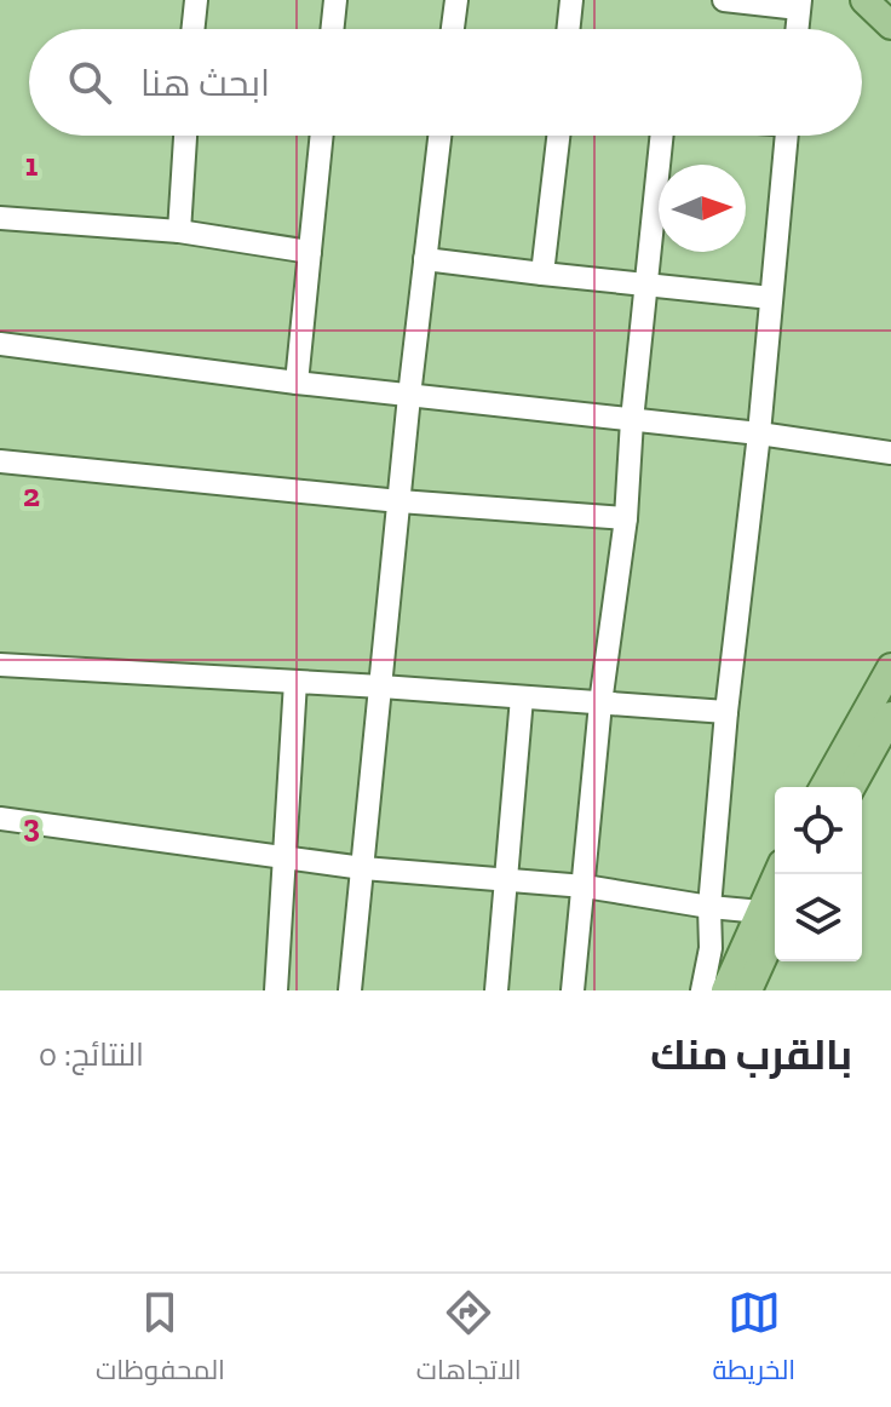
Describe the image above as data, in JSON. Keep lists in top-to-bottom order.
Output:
{
  "north": "right",
  "page": {
    "search": "ابحث هنا",
    "heading": ["بالقرب منك", "النتائج: 0"],
    "nav": ["الخريطة", "الاتجاهات", "المحفوظات"]
  },
  "grid": {
    "rows": ["1", "2", "3"]
  }
}
